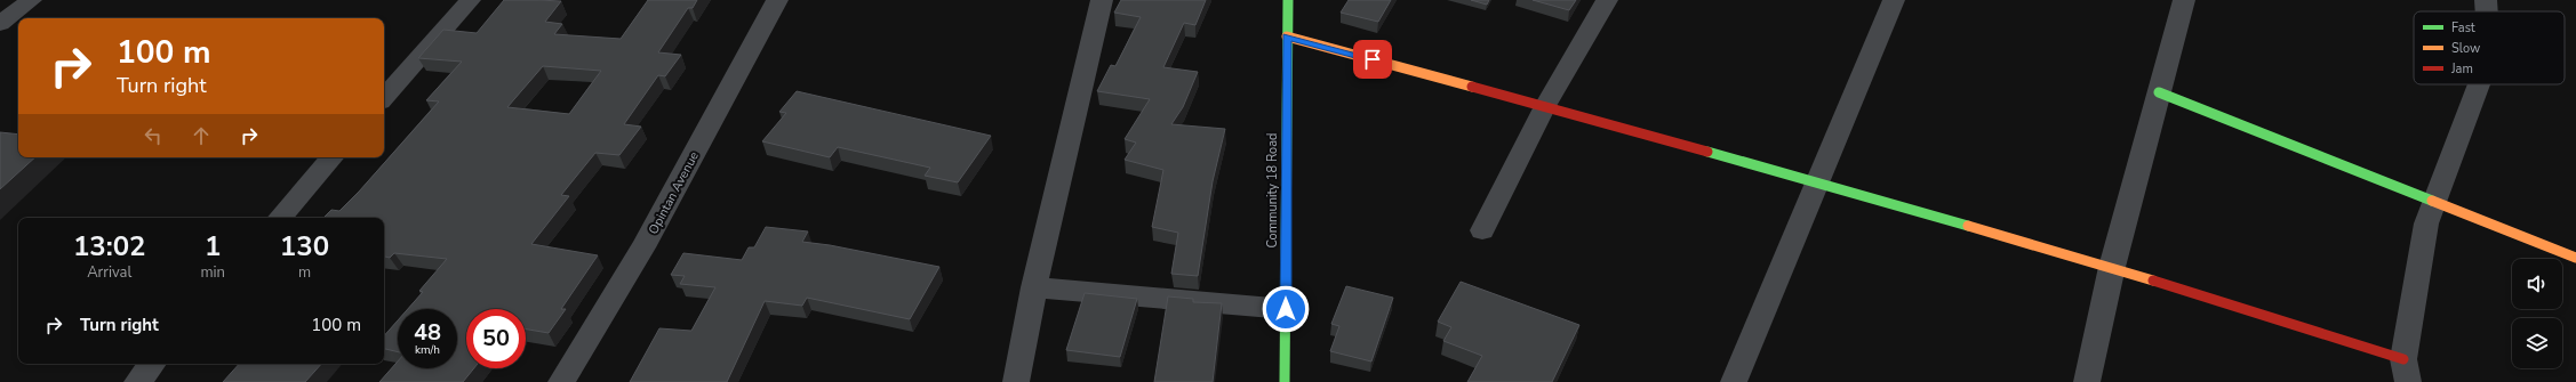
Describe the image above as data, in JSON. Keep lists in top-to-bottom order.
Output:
{
  "streets": {
    "street": ["Community 18 Road", "Opintan Avenue"]
  },
  "legend": ["Fast", "Slow", "Jam"],
  "page": {
    "turn": ["100 m", "Turn right"],
    "eta": [
      "13:02",
      "Arrival",
      "1",
      "min",
      "130",
      "m"
    ],
    "list": [
      {
        "name": "Turn right",
        "value": "100 m"
      }
    ],
    "speed": "48 km/h",
    "limit": "50"
  }
}
